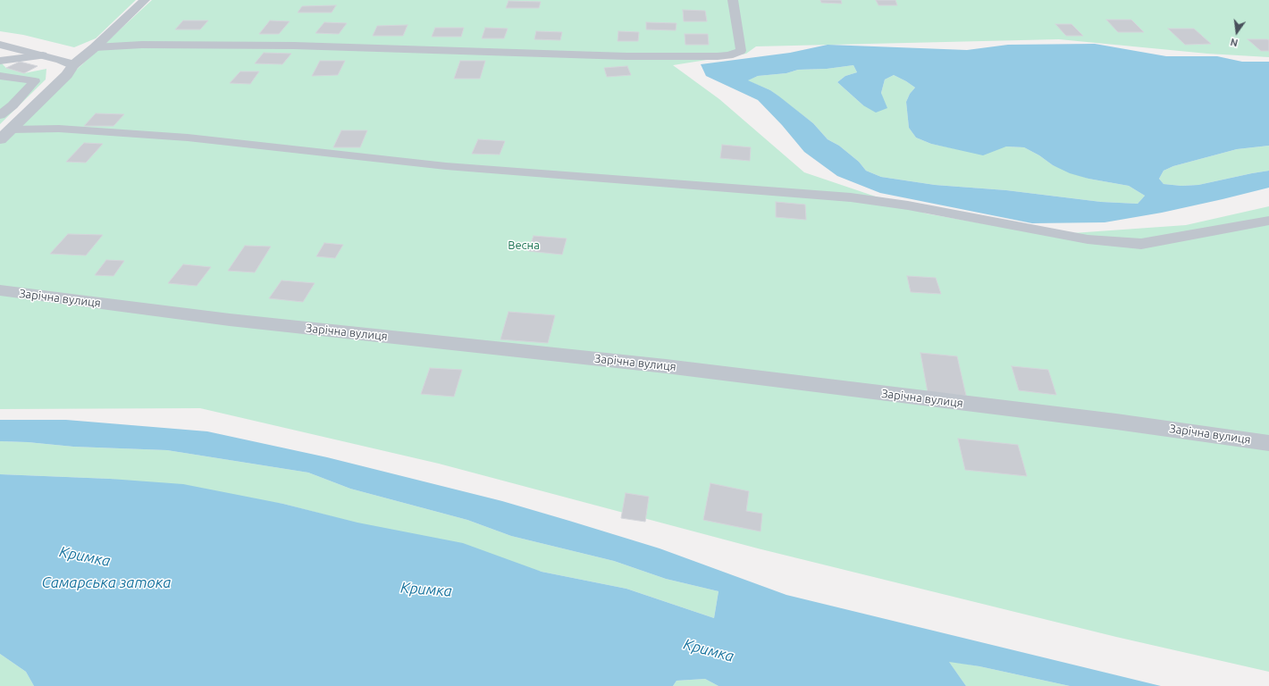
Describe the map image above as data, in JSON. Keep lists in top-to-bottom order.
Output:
{
  "streets": {
    "lane": ["Зарічна вулиця"]
  },
  "water": ["Кримка", "Самарська затока"],
  "parks": ["Весна"],
  "north": "bottom"
}
